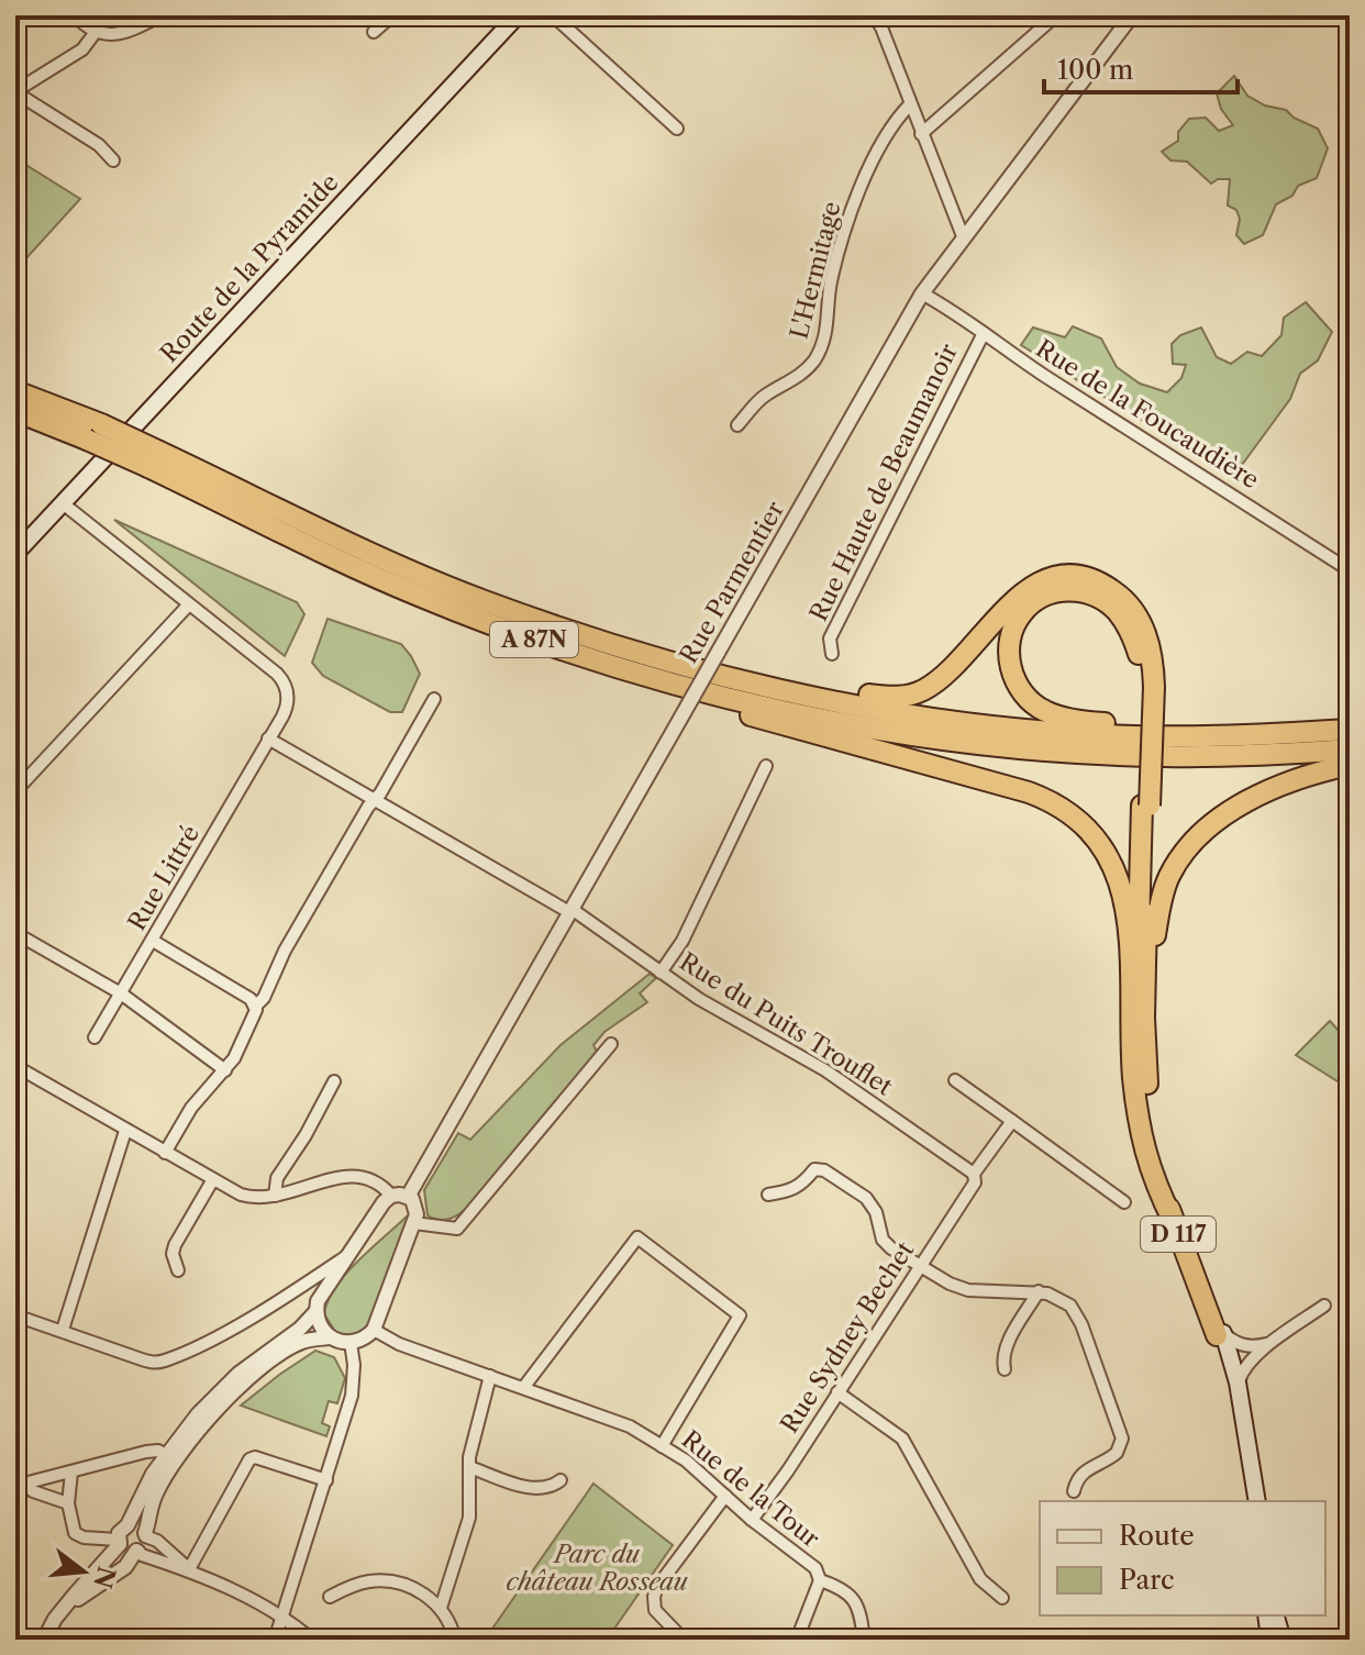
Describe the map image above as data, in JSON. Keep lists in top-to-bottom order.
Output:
{
  "streets": {
    "highway": ["A 87N", "D 117"],
    "main road": ["Route de la Pyramide"],
    "street": [
      "L'Hermitage",
      "Rue de la Foucaudière",
      "Rue Haute de Beaumanoir",
      "Rue Parmentier",
      "Rue Littré",
      "Rue du Puits Trouflet",
      "Rue Sydney Bechet",
      "Rue de la Tour"
    ]
  },
  "crossings": [
    ["Route de la Pyramide", "Rue Littré"],
    ["Rue de la Foucaudière", "Rue Haute de Beaumanoir"],
    ["Rue de la Foucaudière", "Rue Parmentier"],
    ["Rue Parmentier", "Rue du Puits Trouflet"],
    ["Rue Littré", "Rue du Puits Trouflet"],
    ["Rue du Puits Trouflet", "Rue Sydney Bechet"],
    ["Rue Sydney Bechet", "Rue de la Tour"]
  ],
  "parks": ["Parc du château Rosseau"],
  "legend": ["Route", "Parc"],
  "scale_bar": "100 m",
  "north": "right"
}
